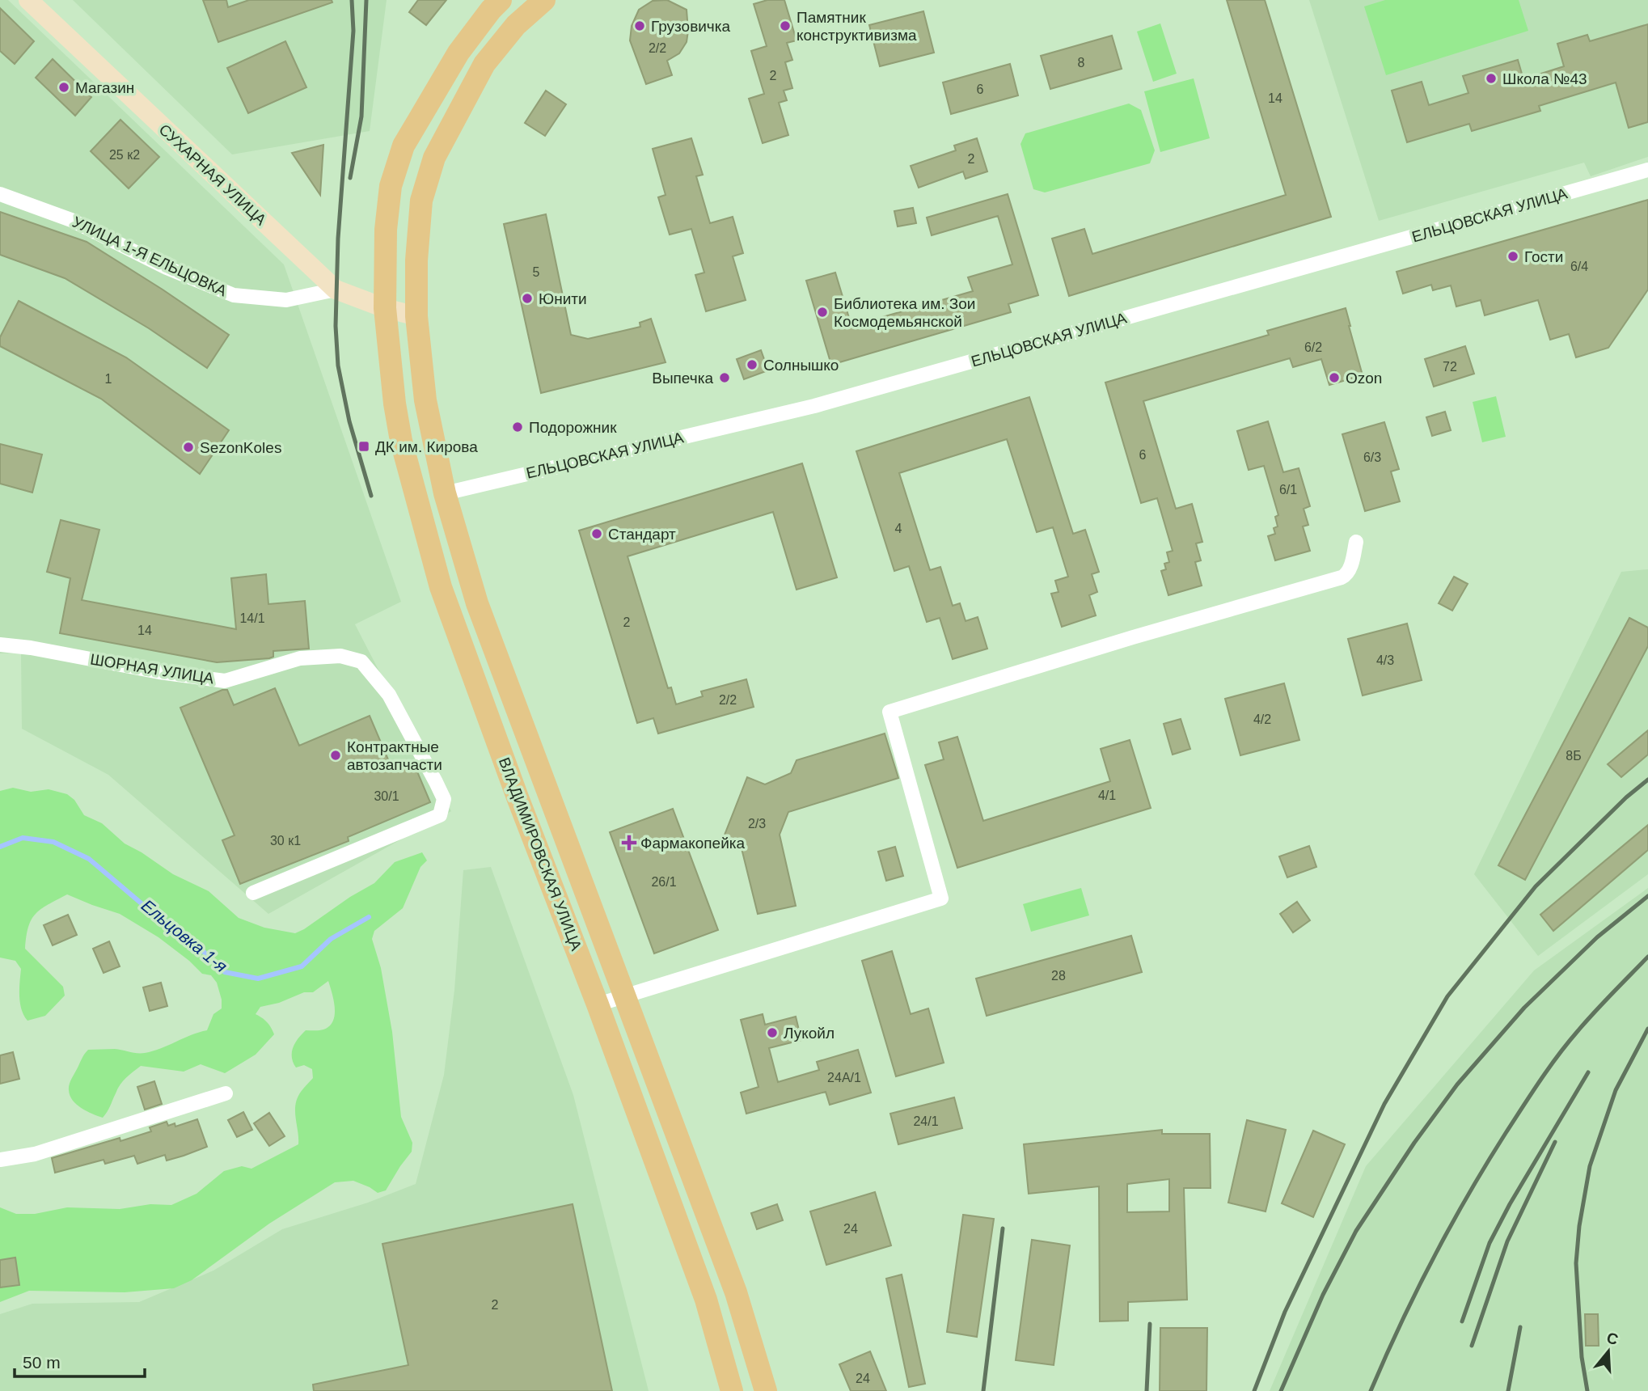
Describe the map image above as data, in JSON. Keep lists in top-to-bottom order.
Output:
{
  "streets": {
    "main road": ["ВЛАДИМИРОВСКАЯ УЛИЦА"],
    "street": [
      "СУХАРНАЯ УЛИЦА",
      "ЕЛЬЦОВСКАЯ УЛИЦА",
      "УЛИЦА 1-Я ЕЛЬЦОВКА",
      "ШОРНАЯ УЛИЦА"
    ]
  },
  "crossings": [
    ["СУХАРНАЯ УЛИЦА", "УЛИЦА 1-Я ЕЛЬЦОВКА"],
    ["СУХАРНАЯ УЛИЦА", "ВЛАДИМИРОВСКАЯ УЛИЦА"],
    ["ЕЛЬЦОВСКАЯ УЛИЦА", "ВЛАДИМИРОВСКАЯ УЛИЦА"]
  ],
  "water": ["Ельцовка 1-я"],
  "places": {
    "other": [
      "Грузовичка",
      "Памятник конструктивизма",
      "Школа №43",
      "Магазин",
      "Гости",
      "Юнити",
      "Библиотека им. Зои Космодемьянской",
      "Солнышко",
      "Выпечка",
      "Ozon",
      "Подорожник",
      "SezonKoles",
      "Стандарт",
      "Контрактные автозапчасти",
      "Лукойл"
    ],
    "transit": ["ДК им. Кирова"],
    "health": ["Фармакопейка"]
  },
  "house_numbers": [
    "2/2",
    "8",
    "2",
    "6",
    "14",
    "25 к2",
    "2",
    "6/4",
    "5",
    "6/2",
    "72",
    "1",
    "6",
    "6/3",
    "6/1",
    "4",
    "14/1",
    "2",
    "14",
    "4/3",
    "2/2",
    "4/2",
    "8Б",
    "4/1",
    "30/1",
    "2/3",
    "30 к1",
    "26/1",
    "28",
    "24А/1",
    "24/1",
    "24",
    "2",
    "24"
  ],
  "scale_bar": "50 m",
  "north": "top"
}
